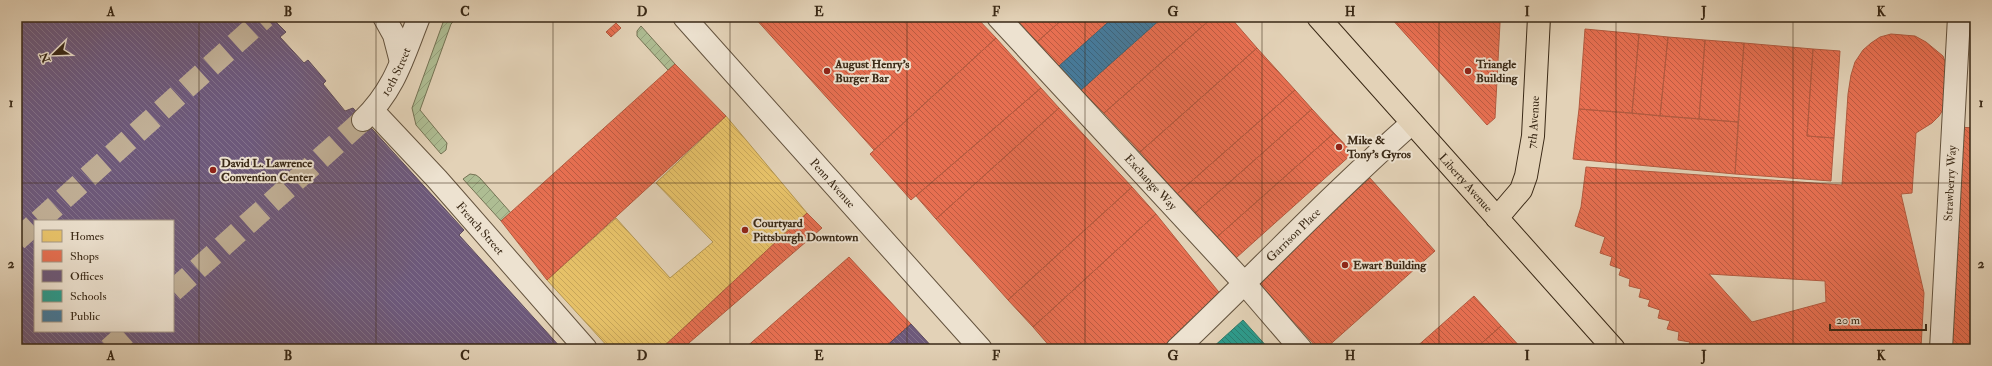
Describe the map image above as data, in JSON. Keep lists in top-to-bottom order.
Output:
{
  "streets": {
    "main road": ["7th Avenue", "Liberty Avenue"],
    "street": [
      "10th Street",
      "Exchange Way",
      "Penn Avenue",
      "Strawberry Way",
      "French Street",
      "Garrison Place"
    ]
  },
  "crossings": [
    ["10th Street", "French Street"],
    ["7th Avenue", "Liberty Avenue"],
    ["Exchange Way", "Garrison Place"],
    ["Liberty Avenue", "Garrison Place"]
  ],
  "places": [
    "August Henry's Burger Bar",
    "Triangle Building",
    "Mike & Tony's Gyros",
    "David L. Lawrence Convention Center",
    "Courtyard Pittsburgh Downtown",
    "Ewart Building"
  ],
  "legend": [
    "Homes",
    "Shops",
    "Offices",
    "Schools",
    "Public"
  ],
  "scale_bar": "20 m",
  "north": "bottom left",
  "grid": {
    "columns": [
      "A",
      "B",
      "C",
      "D",
      "E",
      "F",
      "G",
      "H",
      "I",
      "J",
      "K"
    ],
    "rows": ["1", "2"]
  }
}
